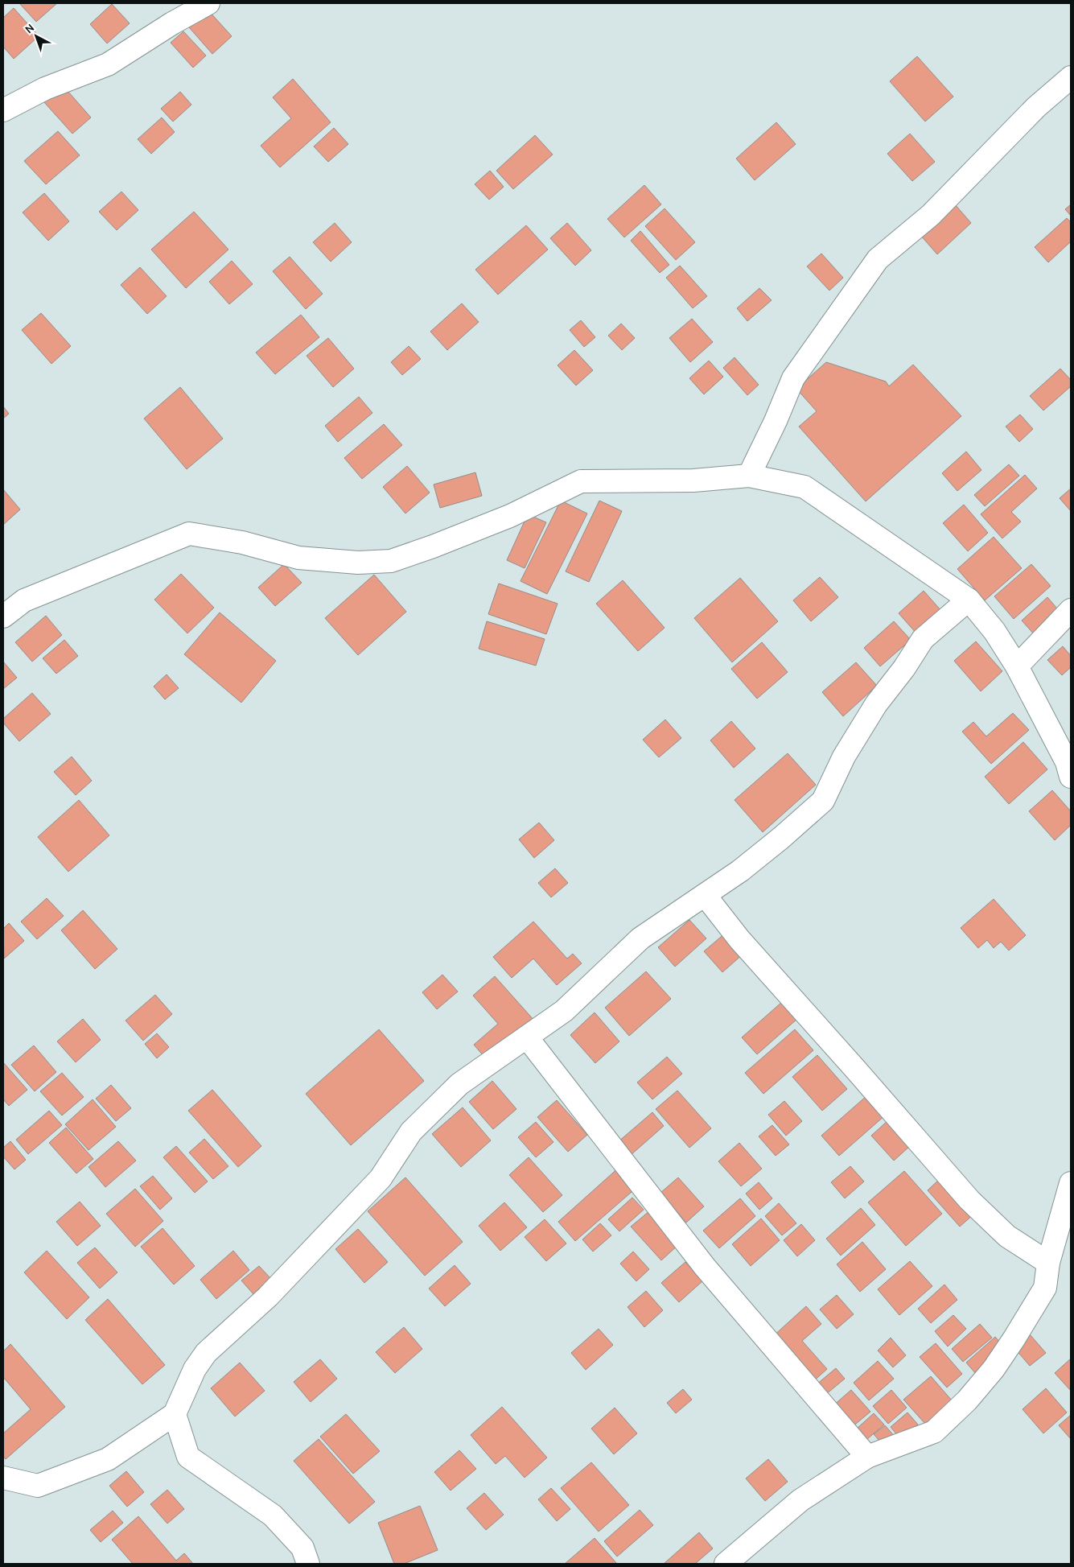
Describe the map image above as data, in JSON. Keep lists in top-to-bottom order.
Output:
{
  "north": "top left"
}
